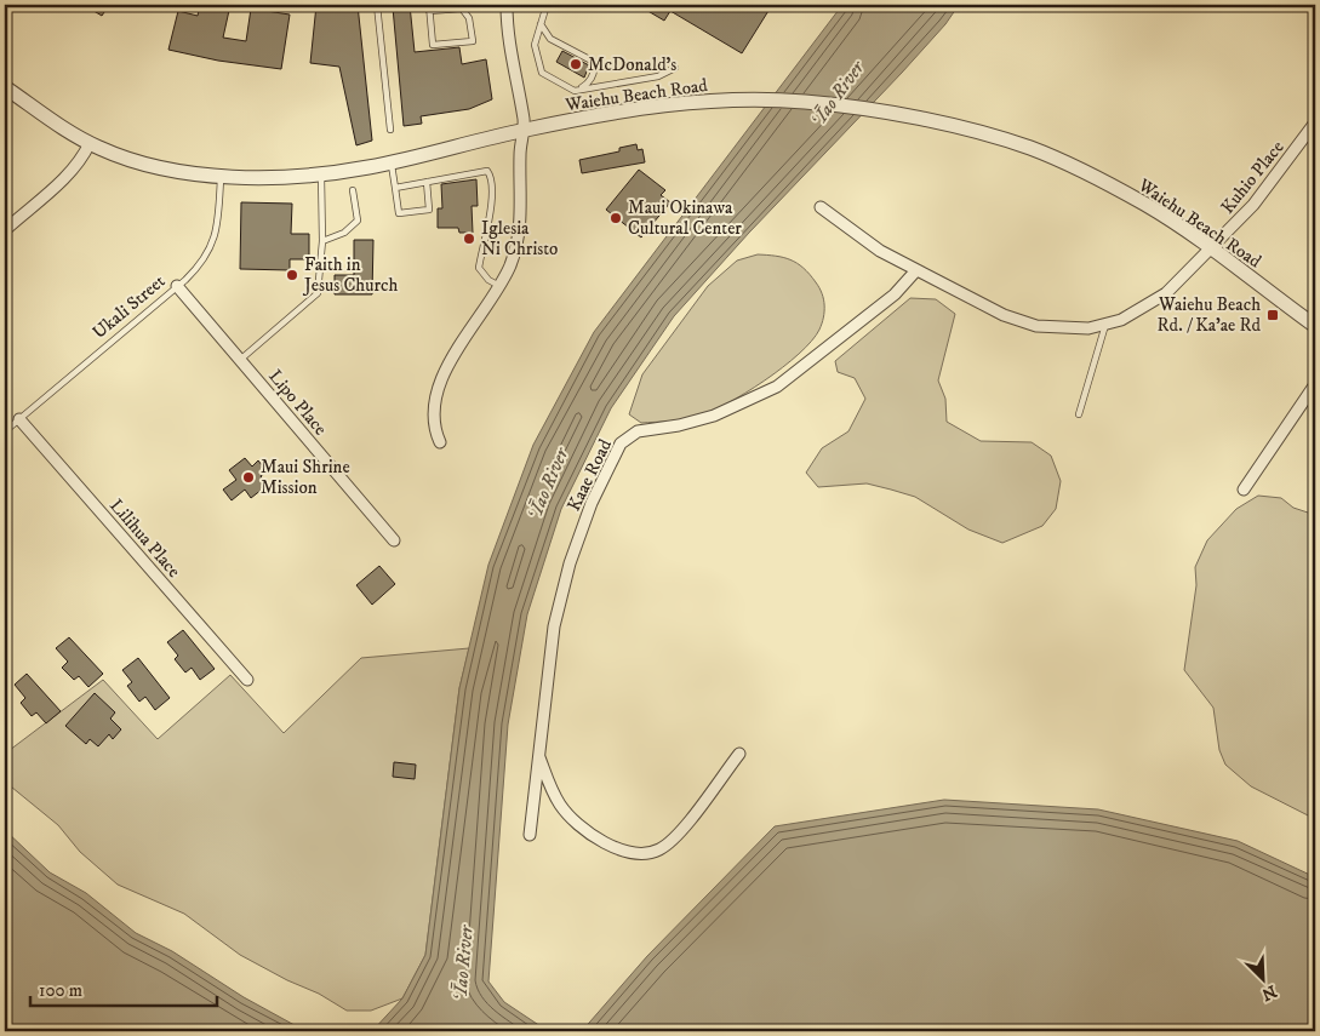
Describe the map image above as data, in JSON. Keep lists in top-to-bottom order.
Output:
{
  "streets": {
    "street": [
      "Waiehu Beach Road",
      "Kuhio Place",
      "Lipo Place",
      "Kaae Road",
      "Lilihua Place"
    ],
    "lane": ["Ukali Street"]
  },
  "crossings": [
    ["Waiehu Beach Road", "Kuhio Place"],
    ["Waiehu Beach Road", "Ukali Street"],
    ["Ukali Street", "Lipo Place"],
    ["Ukali Street", "Lilihua Place"]
  ],
  "water": ["ʻĪao River"],
  "places": {
    "other": [
      "McDonald's",
      "Maui Okinawa Cultural Center",
      "Iglesia Ni Christo",
      "Faith in Jesus Church",
      "Maui Shrine Mission"
    ],
    "transit": ["Waiehu Beach Rd. / Ka'ae Rd"]
  },
  "scale_bar": "100 m",
  "north": "bottom right"
}
